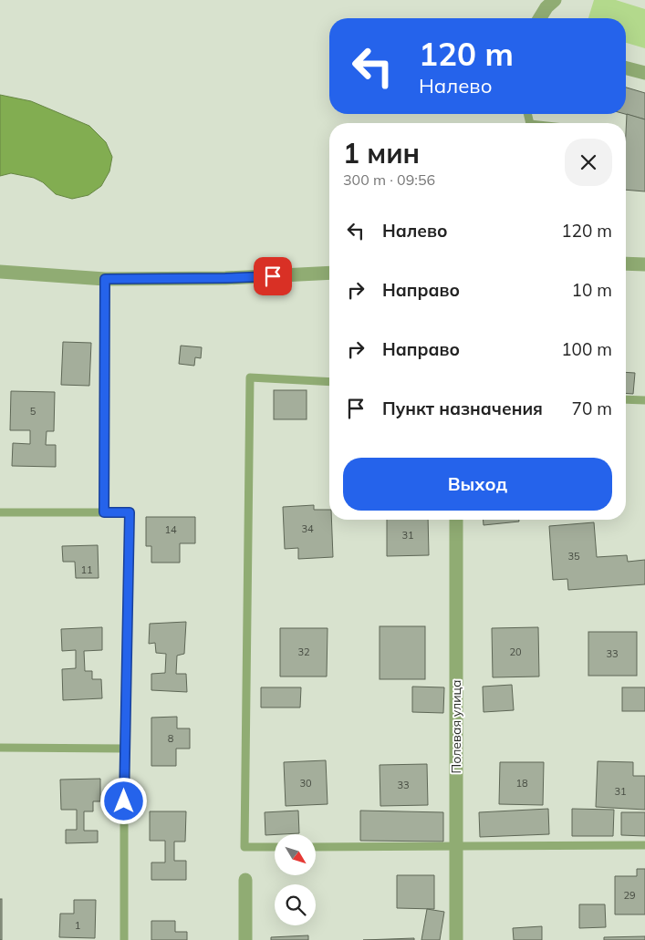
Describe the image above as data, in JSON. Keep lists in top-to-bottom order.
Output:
{
  "streets": {
    "street": ["Полевая улица"]
  },
  "house_numbers": [
    "5",
    "34",
    "14",
    "31",
    "35",
    "11",
    "32",
    "20",
    "33",
    "8",
    "30",
    "18",
    "33",
    "31",
    "29",
    "1"
  ],
  "north": "bottom right",
  "page": {
    "turn": ["120 m", "Налево"],
    "heading": ["1 мин", "300 m · 09:56"],
    "list": [
      {
        "name": "Налево",
        "value": "120 m"
      },
      {
        "name": "Направо",
        "value": "10 m"
      },
      {
        "name": "Направо",
        "value": "100 m"
      },
      {
        "name": "Пункт назначения",
        "value": "70 m"
      }
    ],
    "buttons": "Выход"
  }
}
